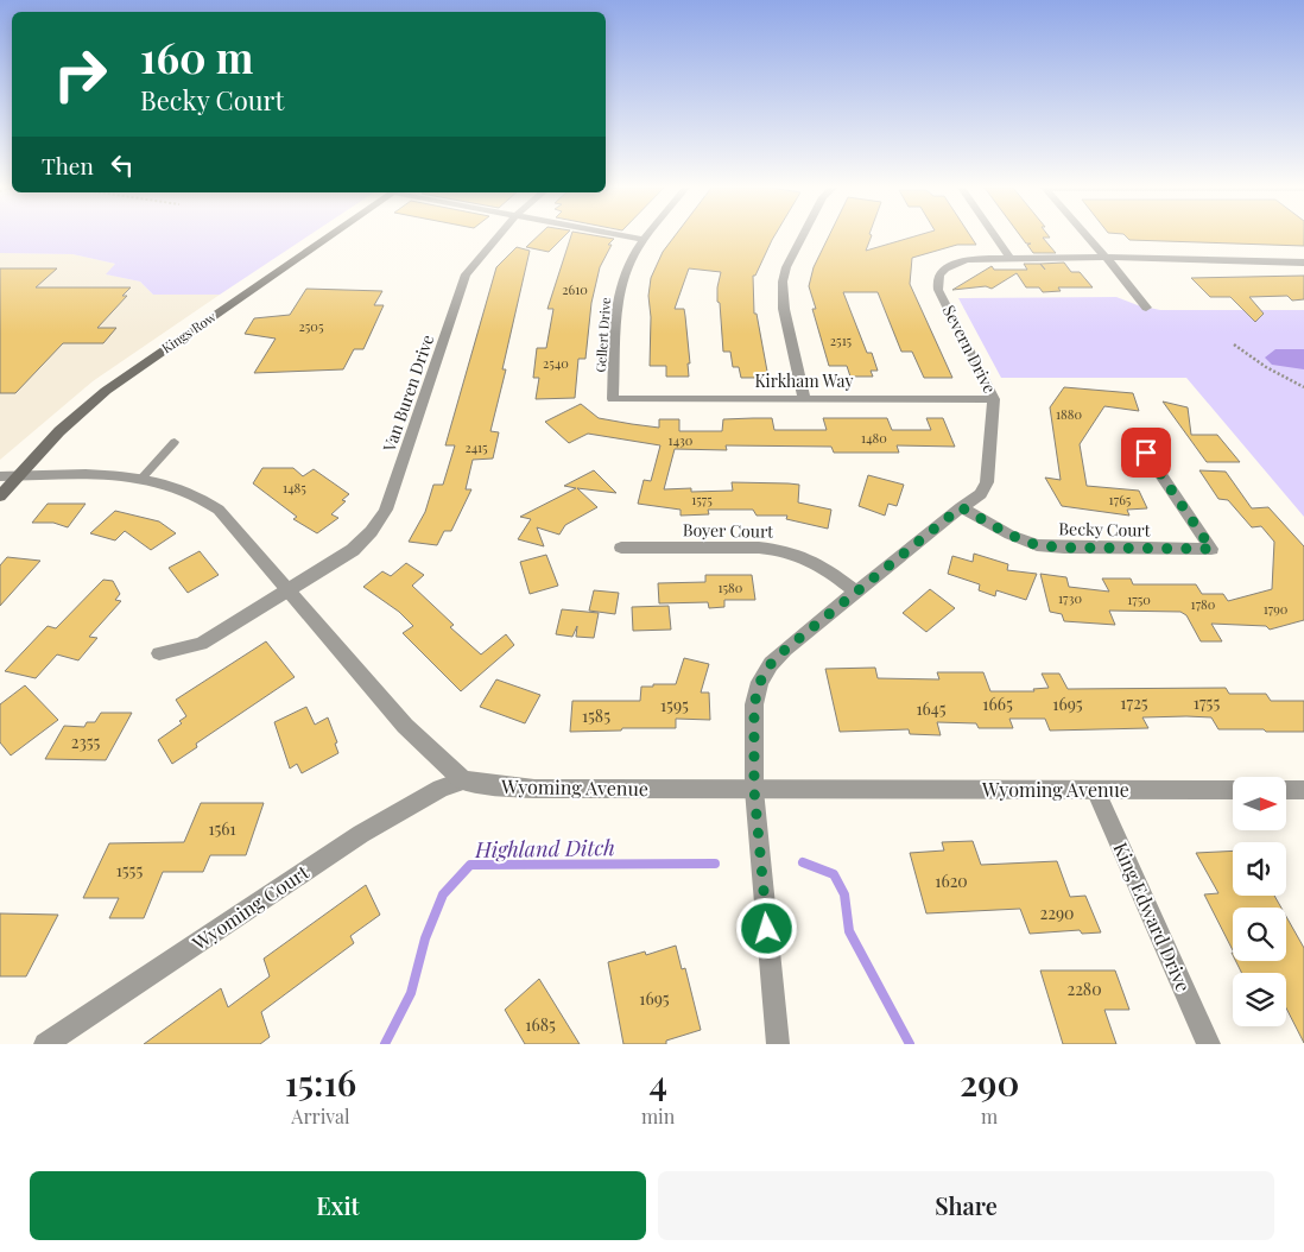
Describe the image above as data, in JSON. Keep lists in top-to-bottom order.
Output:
{
  "streets": {
    "main road": ["Kings Row"],
    "street": [
      "Gellert Drive",
      "Severn Drive",
      "Kirkham Way",
      "Van Buren Drive",
      "Becky Court",
      "Boyer Court",
      "Wyoming Avenue",
      "Wyoming Court",
      "King Edward Drive"
    ]
  },
  "crossings": [
    ["Gellert Drive", "Kirkham Way"],
    ["Severn Drive", "Kirkham Way"],
    ["Severn Drive", "Becky Court"],
    ["Severn Drive", "Boyer Court"],
    ["Severn Drive", "Wyoming Avenue"],
    ["Wyoming Avenue", "Wyoming Court"],
    ["Wyoming Avenue", "King Edward Drive"]
  ],
  "water": ["Highland Ditch"],
  "house_numbers": [
    "2610",
    "2505",
    "2515",
    "2540",
    "1880",
    "1480",
    "1430",
    "2415",
    "1485",
    "1575",
    "1765",
    "1580",
    "1730",
    "1750",
    "1780",
    "1790",
    "1725",
    "1755",
    "1665",
    "1695",
    "1595",
    "1645",
    "1585",
    "2355",
    "1561",
    "1555",
    "1620",
    "2290",
    "2280",
    "1695",
    "1685"
  ],
  "north": "right",
  "page": {
    "turn": ["160 m", "Becky Court"],
    "then": "Then",
    "eta": [
      "15:16",
      "Arrival",
      "4",
      "min",
      "290",
      "m"
    ],
    "buttons": ["Exit", "Share"]
  }
}
